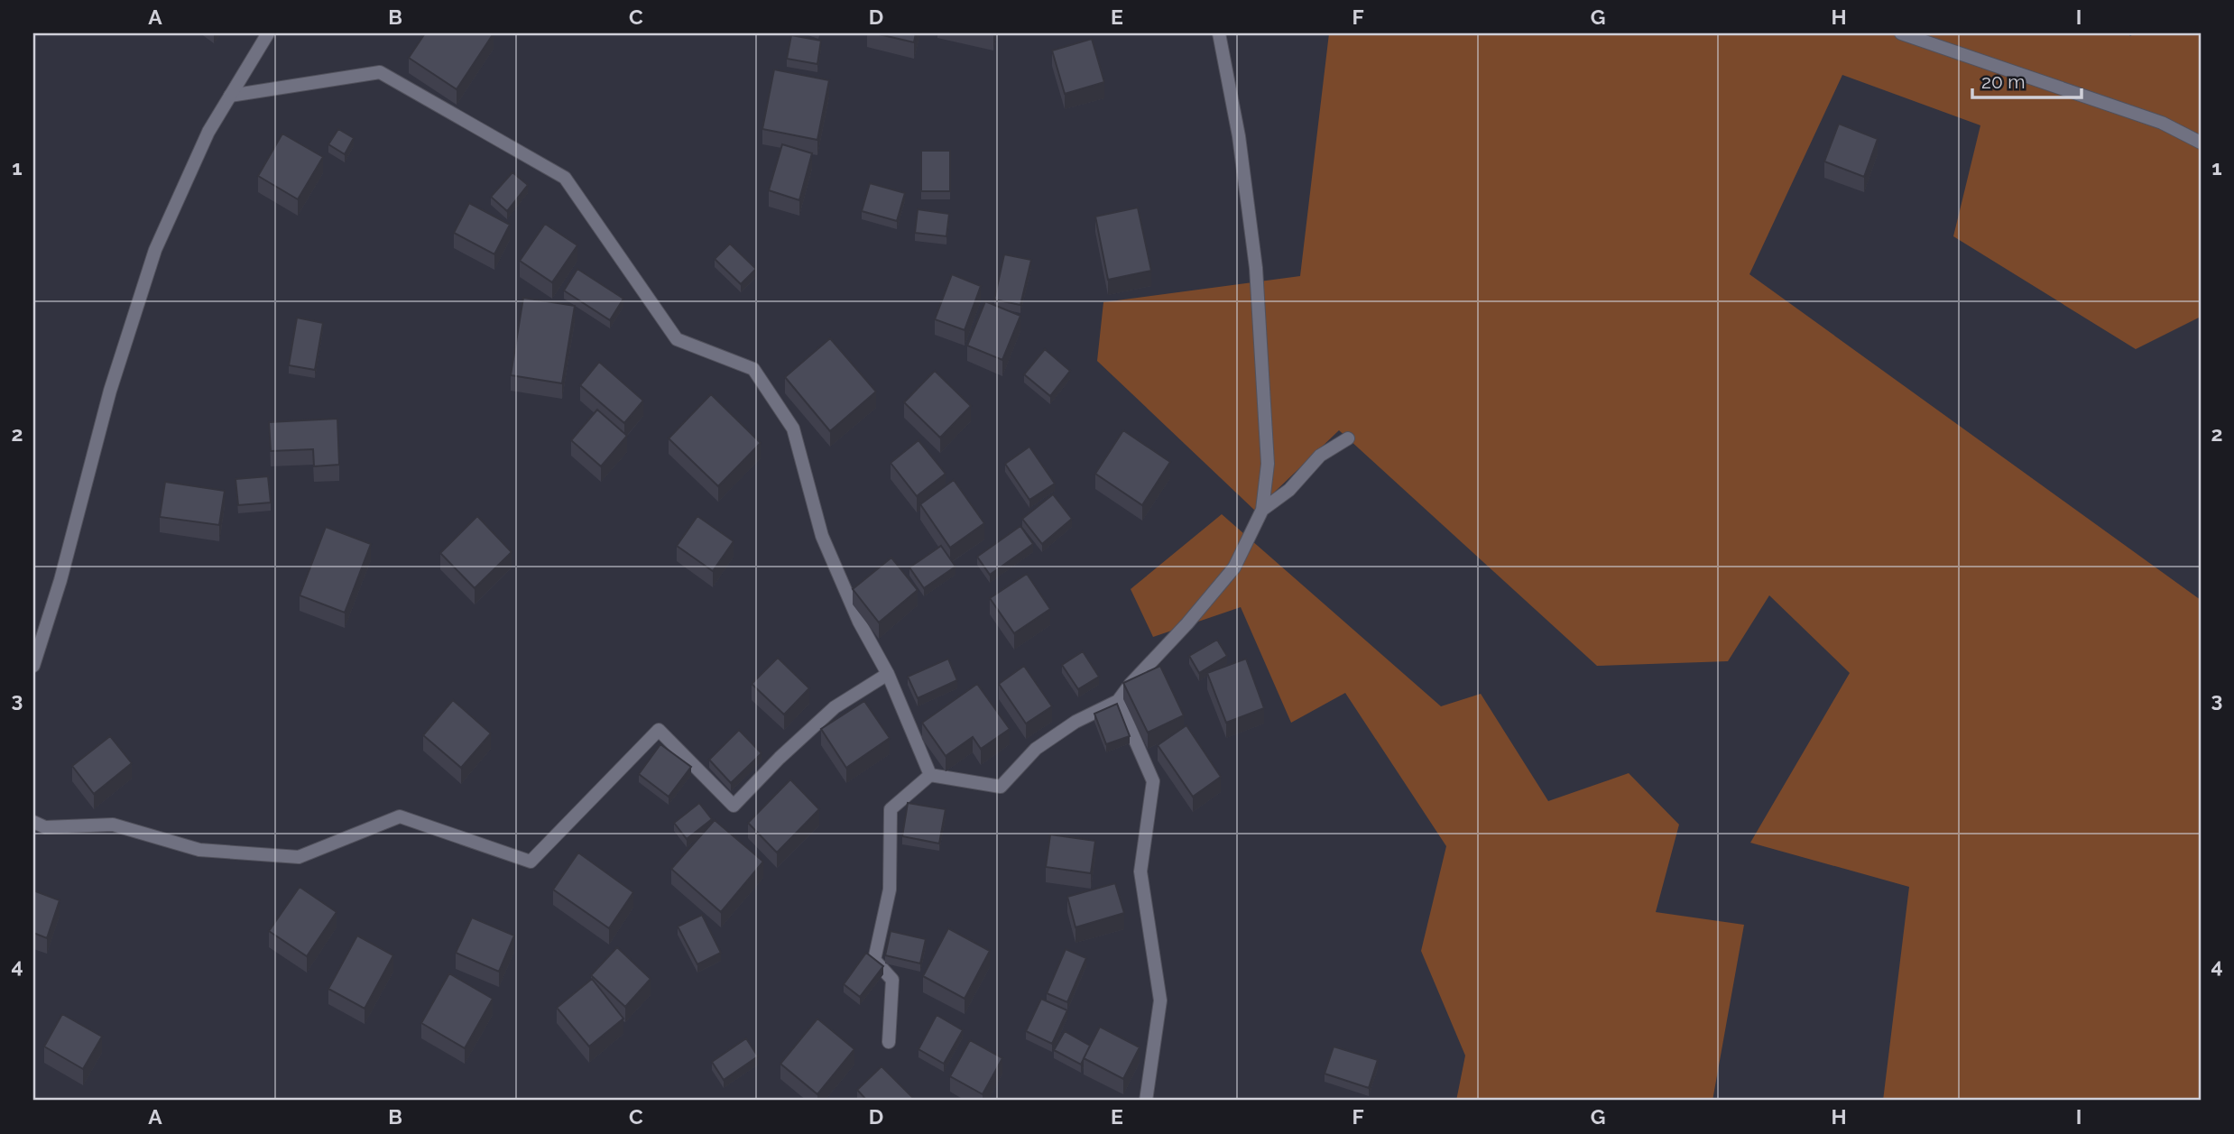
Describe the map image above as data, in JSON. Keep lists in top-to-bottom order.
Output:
{
  "scale_bar": "20 m",
  "grid": {
    "columns": [
      "A",
      "B",
      "C",
      "D",
      "E",
      "F",
      "G",
      "H",
      "I"
    ],
    "rows": [
      "1",
      "2",
      "3",
      "4"
    ]
  }
}
